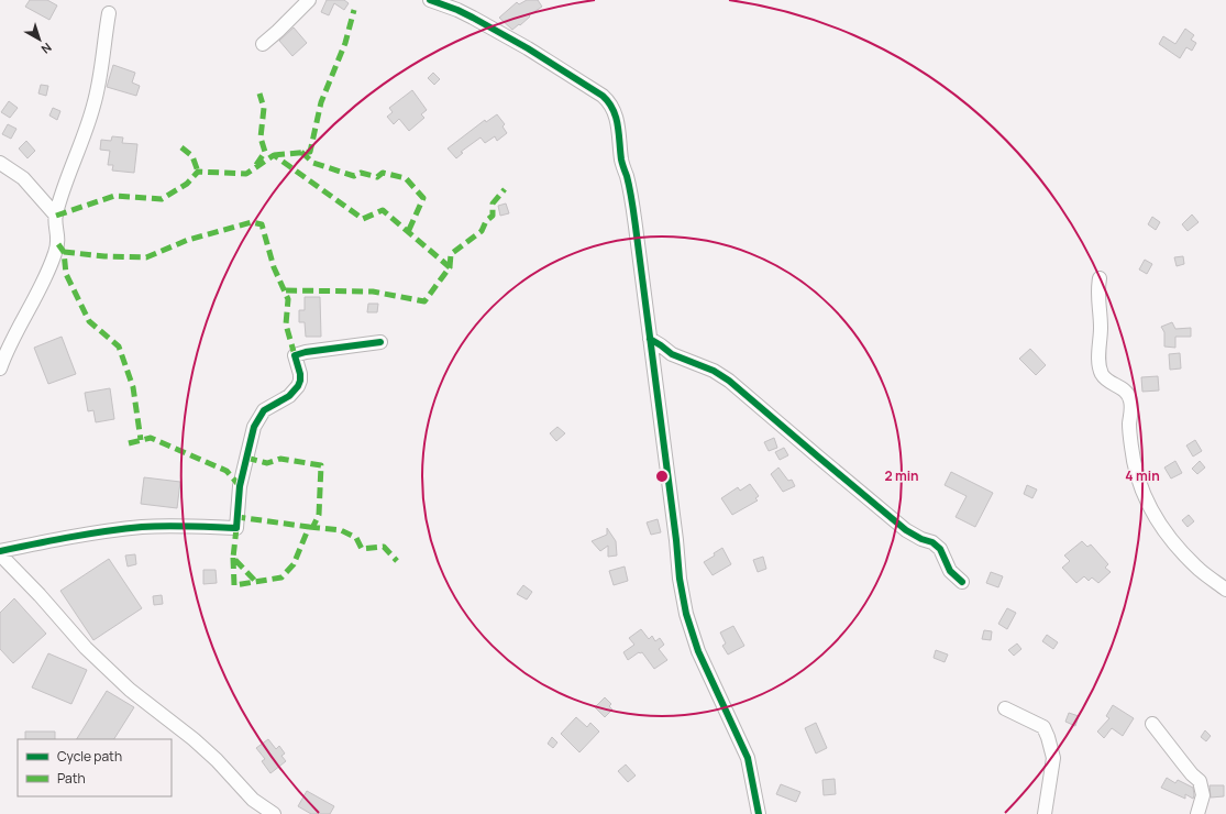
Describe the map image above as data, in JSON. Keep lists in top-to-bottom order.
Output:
{
  "legend": ["Cycle path", "Path"],
  "north": "bottom right",
  "rings": ["2 min", "4 min"]
}
